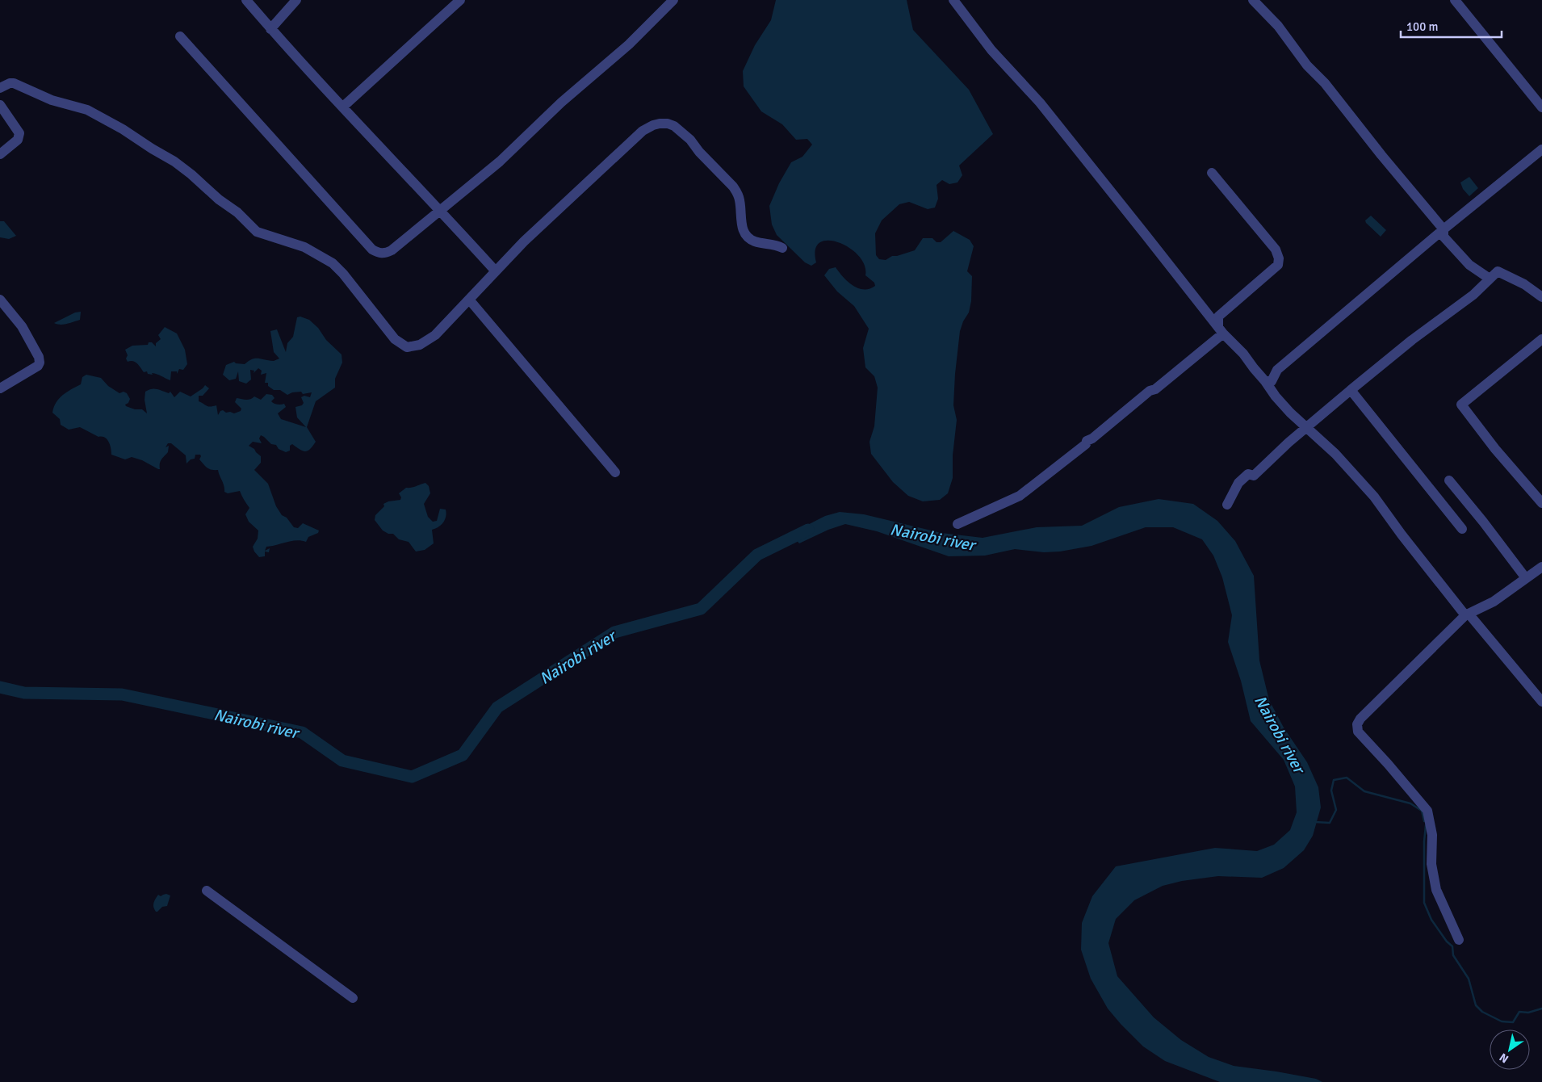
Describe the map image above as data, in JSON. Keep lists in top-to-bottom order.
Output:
{
  "water": ["Nairobi river"],
  "scale_bar": "100 m",
  "north": "bottom left"
}
